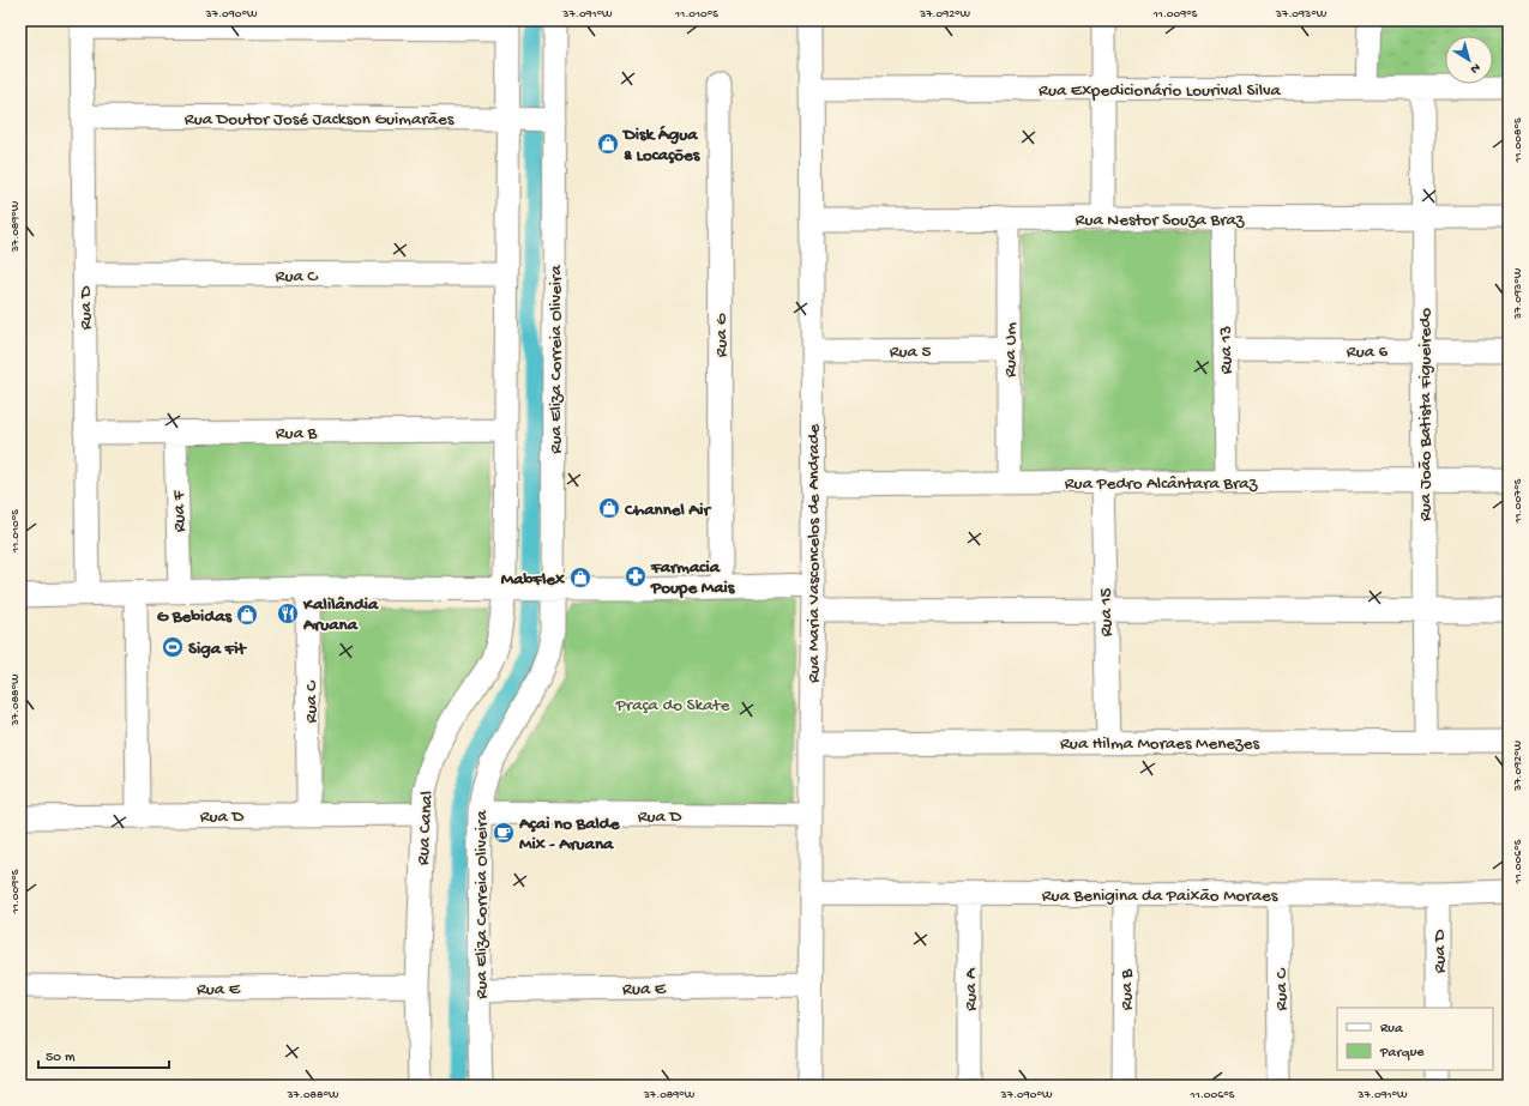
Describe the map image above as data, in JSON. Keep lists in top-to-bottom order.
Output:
{
  "streets": {
    "street": [
      "Rua Expedicionário Lourival Silva",
      "Rua Doutor José Jackson Guimarães",
      "Rua Nestor Souza Braz",
      "Rua C",
      "Rua D",
      "Rua G",
      "Rua 5",
      "Rua Um",
      "Rua 13",
      "Rua 6",
      "Rua Eliza Correia Oliveira",
      "Rua João Batista Figueiredo",
      "Rua B",
      "Rua Pedro Alcântara Braz",
      "Rua F",
      "Rua Maria Vasconcelos de Andrade",
      "Rua 15",
      "Rua Hilma Moraes Menezes",
      "Rua Canal",
      "Rua Benigina da Paixão Moraes",
      "Rua E",
      "Rua A"
    ]
  },
  "crossings": [
    ["Rua Expedicionário Lourival Silva", "Rua João Batista Figueiredo"],
    ["Rua Expedicionário Lourival Silva", "Rua Maria Vasconcelos de Andrade"],
    ["Rua Doutor José Jackson Guimarães", "Rua D"],
    ["Rua Doutor José Jackson Guimarães", "Rua Eliza Correia Oliveira"],
    ["Rua Nestor Souza Braz", "Rua Um"],
    ["Rua Nestor Souza Braz", "Rua 13"],
    ["Rua Nestor Souza Braz", "Rua João Batista Figueiredo"],
    ["Rua Nestor Souza Braz", "Rua Maria Vasconcelos de Andrade"],
    ["Rua C", "Rua D"],
    ["Rua C", "Rua Benigina da Paixão Moraes"],
    ["Rua D", "Rua Eliza Correia Oliveira"],
    ["Rua D", "Rua B"],
    ["Rua D", "Rua Maria Vasconcelos de Andrade"],
    ["Rua D", "Rua Canal"],
    ["Rua D", "Rua Benigina da Paixão Moraes"],
    ["Rua 5", "Rua Um"],
    ["Rua 5", "Rua Maria Vasconcelos de Andrade"],
    ["Rua Um", "Rua Pedro Alcântara Braz"],
    ["Rua 13", "Rua 6"],
    ["Rua 13", "Rua Pedro Alcântara Braz"],
    ["Rua 6", "Rua João Batista Figueiredo"],
    ["Rua Eliza Correia Oliveira", "Rua E"],
    ["Rua João Batista Figueiredo", "Rua Pedro Alcântara Braz"],
    ["Rua João Batista Figueiredo", "Rua Hilma Moraes Menezes"],
    ["Rua B", "Rua F"],
    ["Rua B", "Rua Benigina da Paixão Moraes"],
    ["Rua Pedro Alcântara Braz", "Rua Maria Vasconcelos de Andrade"],
    ["Rua Pedro Alcântara Braz", "Rua 15"],
    ["Rua Maria Vasconcelos de Andrade", "Rua Hilma Moraes Menezes"],
    ["Rua Maria Vasconcelos de Andrade", "Rua Benigina da Paixão Moraes"],
    ["Rua Maria Vasconcelos de Andrade", "Rua E"],
    ["Rua 15", "Rua Hilma Moraes Menezes"],
    ["Rua Canal", "Rua E"],
    ["Rua Benigina da Paixão Moraes", "Rua A"]
  ],
  "parks": ["Praça do Skate"],
  "places": {
    "shop": [
      "Disk Água & Locações",
      "Channel Air",
      "MabFlex",
      "G Bebidas"
    ],
    "pharmacy": ["Farmacia Poupe Mais"],
    "restaurant": ["Kalilândia Aruana"],
    "sports": ["Siga Fit"],
    "cafe": ["Açai no Balde Mix - Aruana"]
  },
  "legend": ["Rua", "Parque"],
  "scale_bar": "50 m",
  "north": "bottom right",
  "coordinates": [
    "37.090°W",
    "37.091°W",
    "11.010°S",
    "37.092°W",
    "11.009°S",
    "37.093°W",
    "11.008°S",
    "37.089°W",
    "11.007°S",
    "37.088°W",
    "11.006°S"
  ]
}
